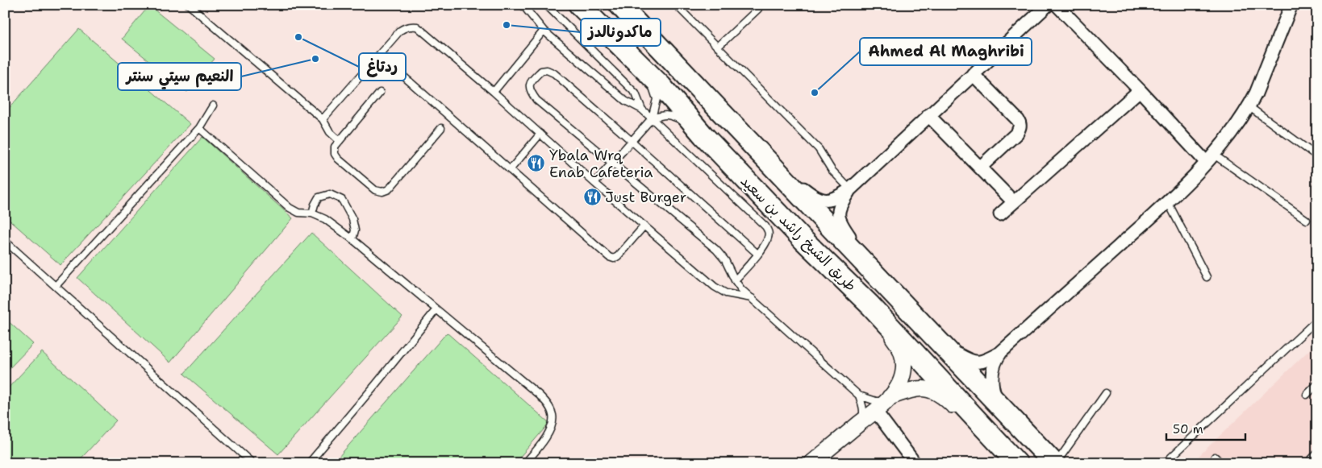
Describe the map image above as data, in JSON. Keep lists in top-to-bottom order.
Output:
{
  "streets": {
    "main road": ["طريق الشيخ راشد بن سعيد"]
  },
  "places": {
    "other": [
      "ماكدونالدز",
      "ردتاغ",
      "النعيم سيتي سنتر",
      "Ahmed Al Maghribi"
    ],
    "restaurant": ["Ybala Wrq Enab Cafeteria", "Just Burger"]
  },
  "scale_bar": "50 m"
}
